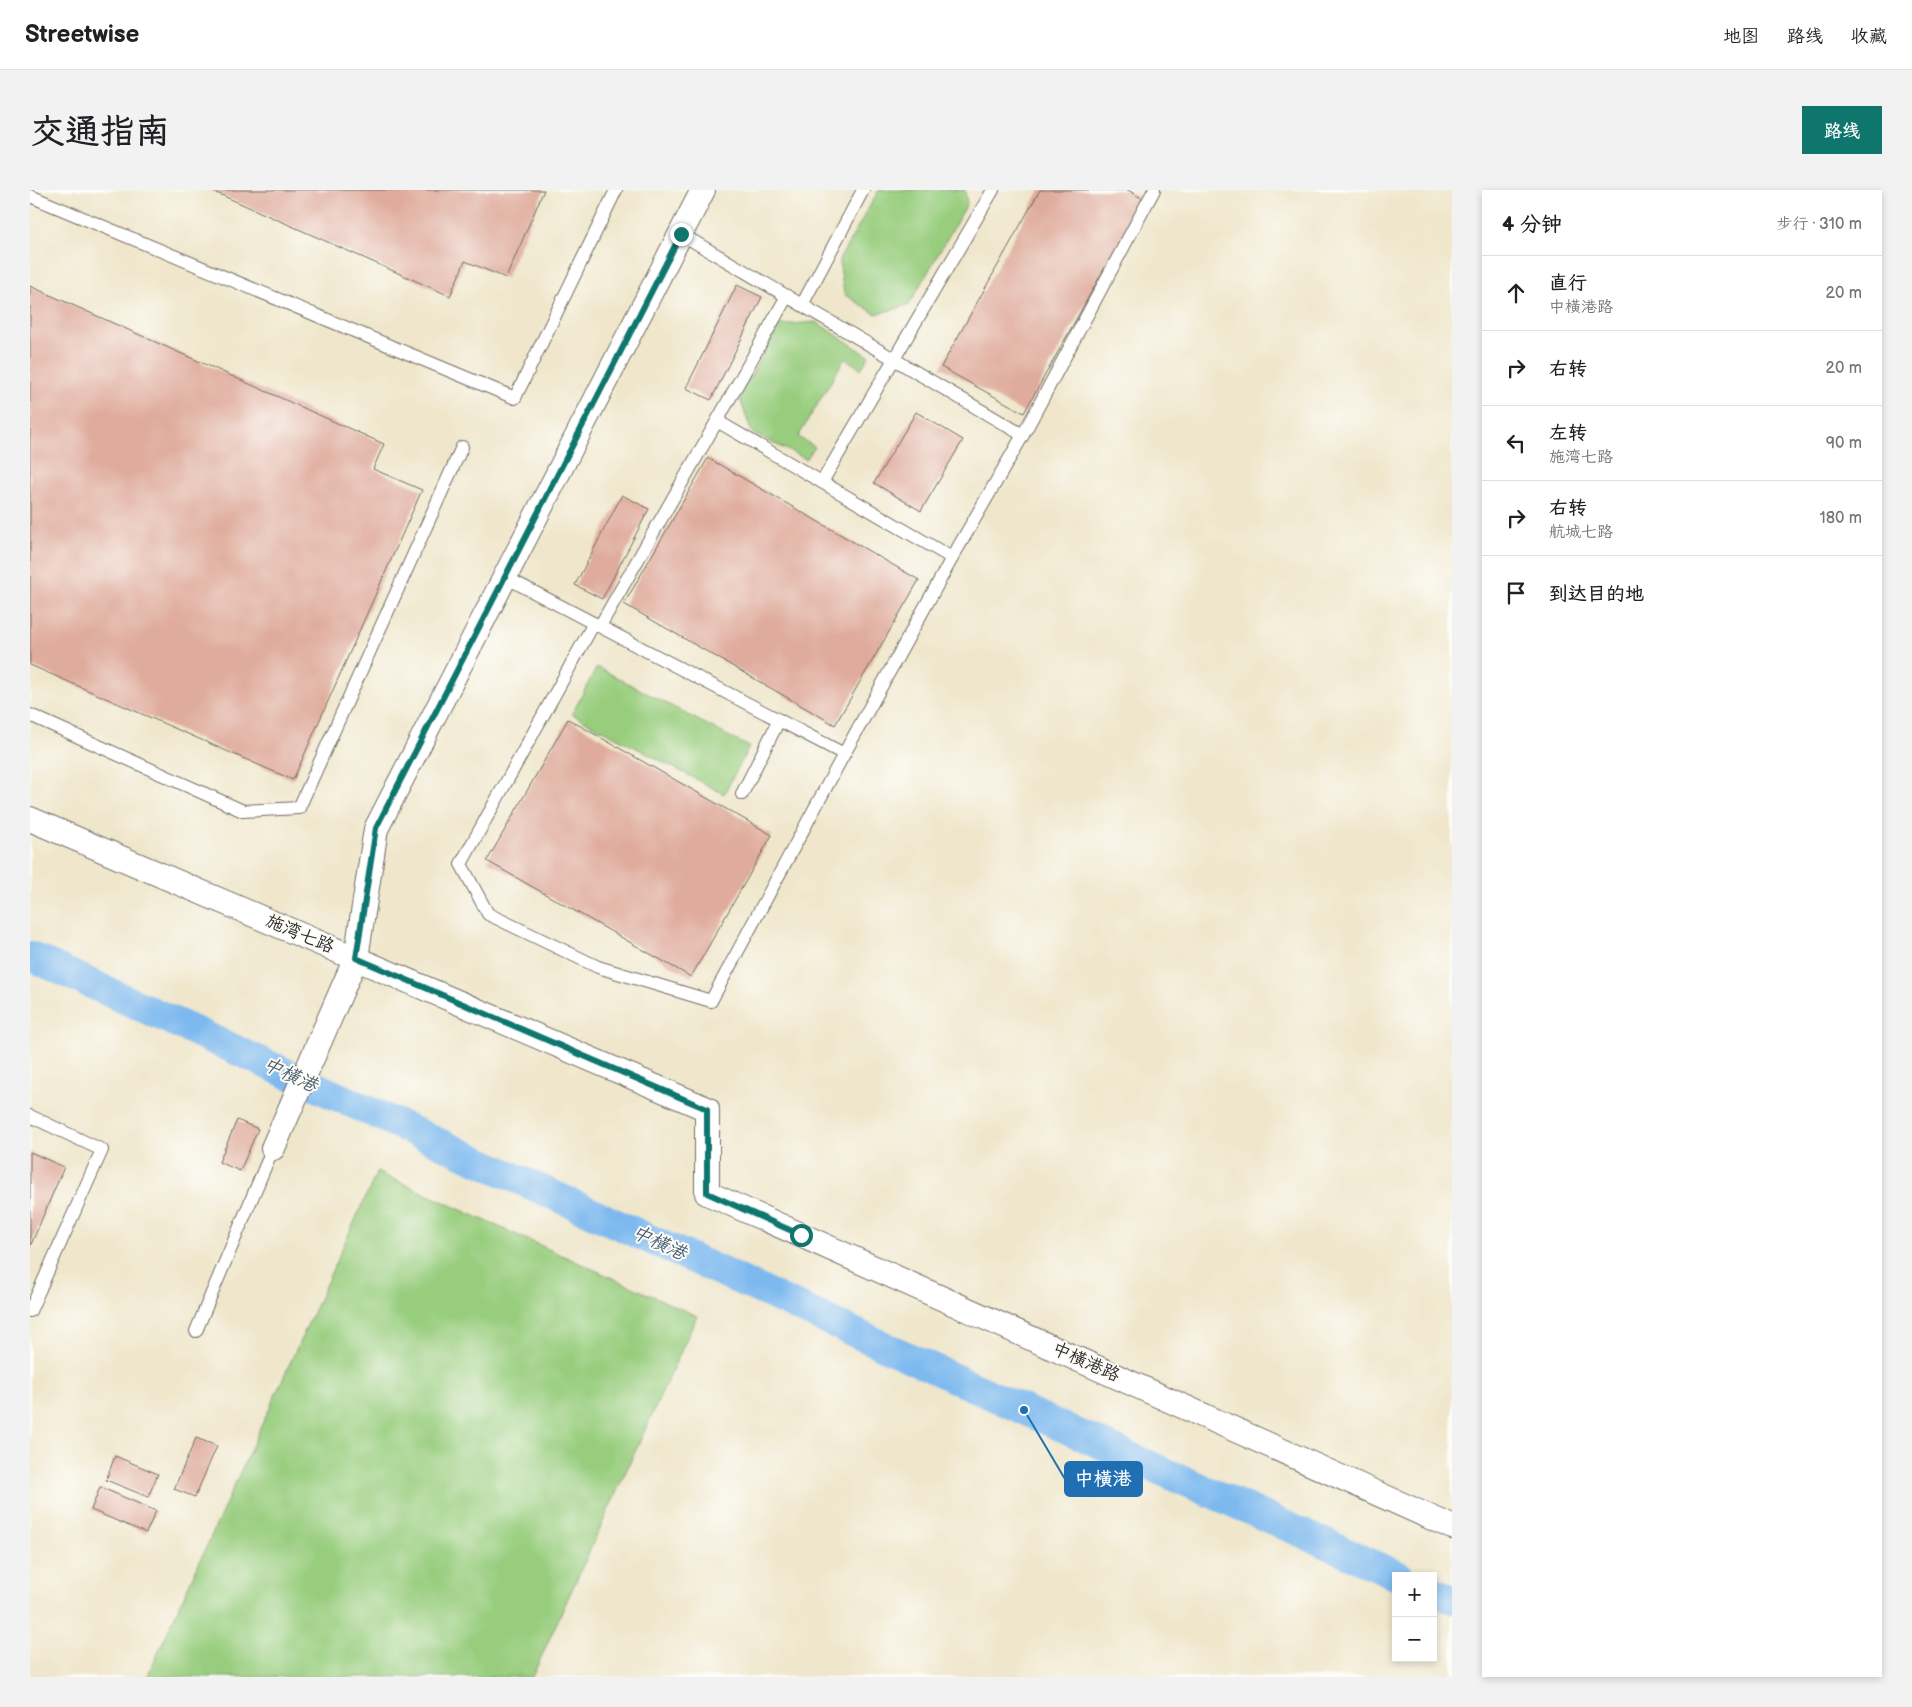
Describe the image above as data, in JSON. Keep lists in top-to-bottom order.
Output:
{
  "streets": {
    "street": ["施湾七路", "中横港路"]
  },
  "crossings": [
    ["施湾七路", "中横港路"]
  ],
  "water": ["中横港"],
  "places": ["中横港"],
  "page": {
    "header": "Streetwise",
    "nav": ["地图", "路线", "收藏"],
    "buttons": "路线",
    "title": "交通指南",
    "heading": ["4 分钟", "步行 · 310 m"],
    "list": [
      ["直行", "中横港路", "20 m"],
      ["右转", "20 m"],
      ["左转", "施湾七路", "90 m"],
      ["右转", "航城七路", "180 m"],
      "到达目的地"
    ],
    "map_buttons": ["+", "−"]
  }
}
